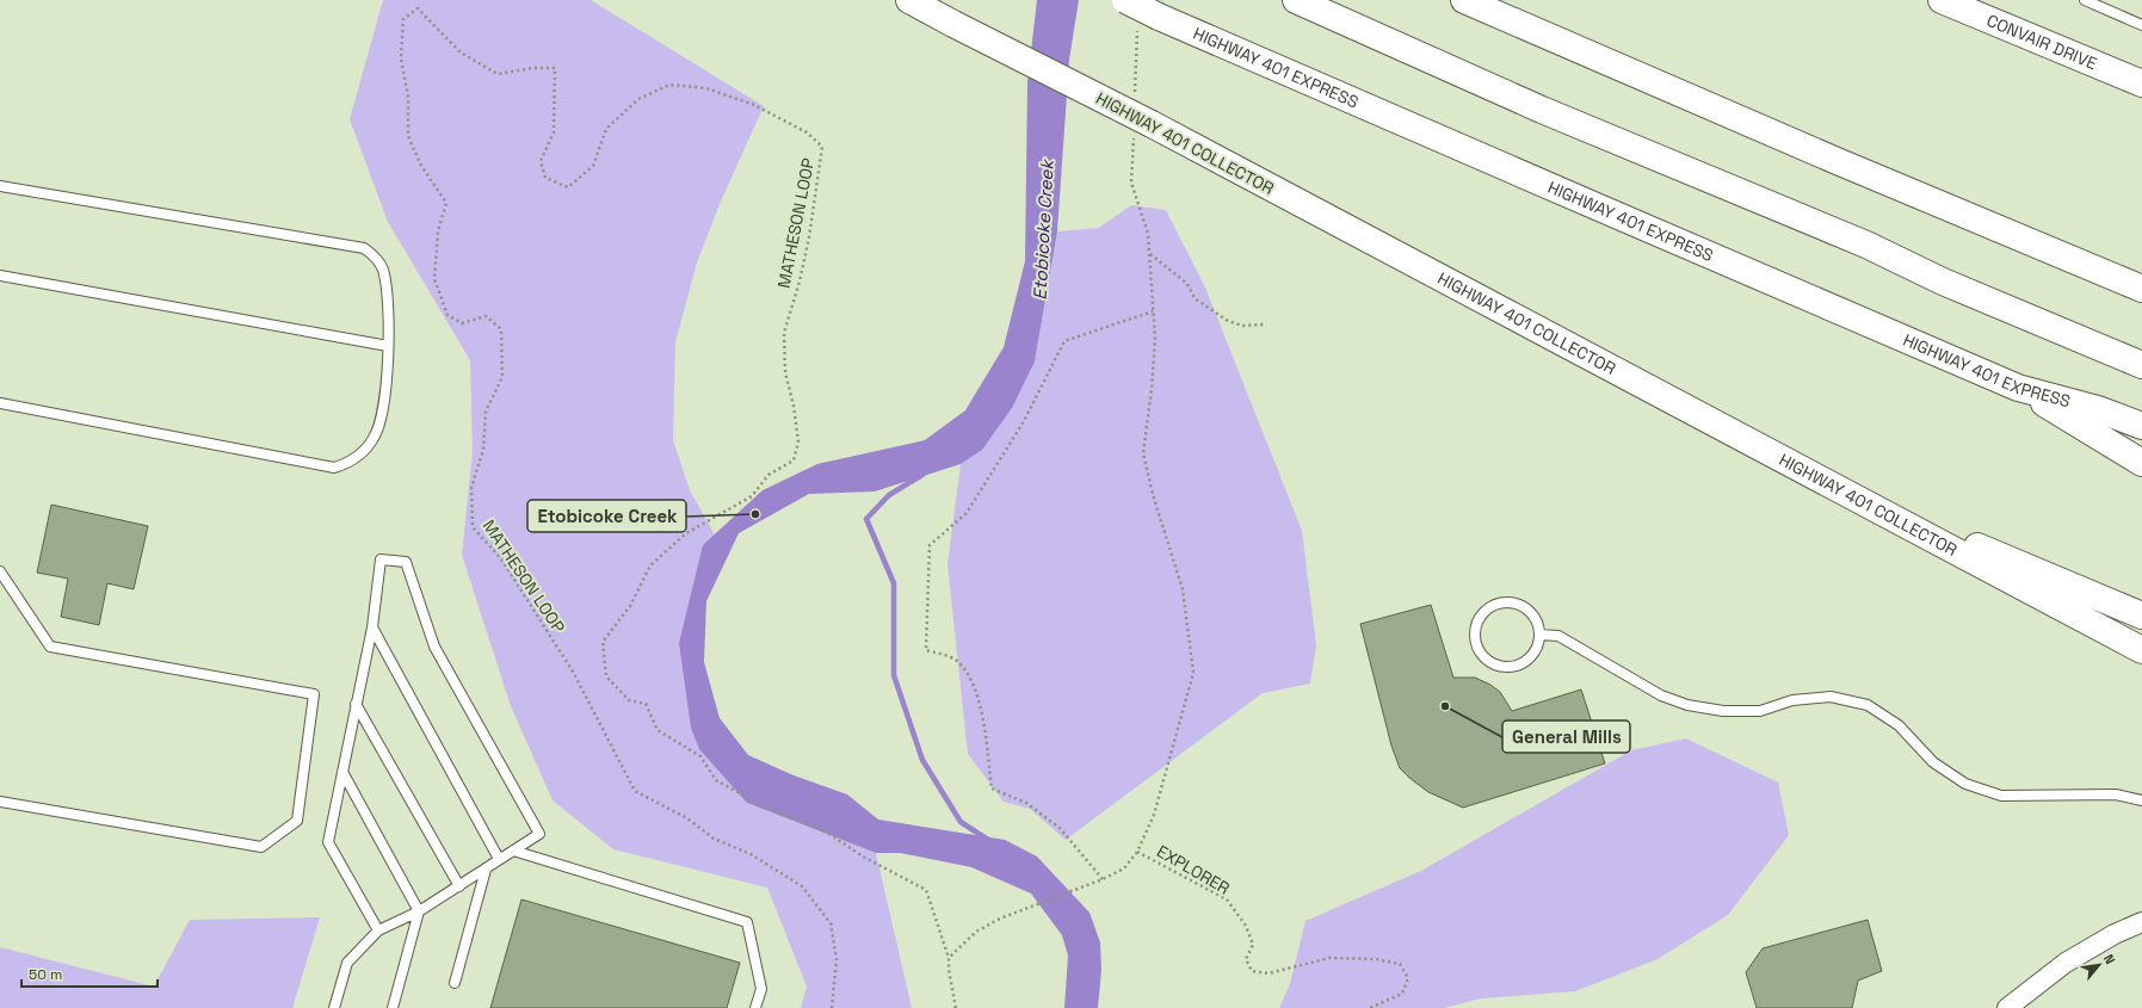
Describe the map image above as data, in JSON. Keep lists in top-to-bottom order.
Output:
{
  "streets": {
    "main road": ["CONVAIR DRIVE", "HIGHWAY 401 EXPRESS", "HIGHWAY 401 COLLECTOR"],
    "path": ["MATHESON LOOP", "EXPLORER"]
  },
  "water": ["Etobicoke Creek"],
  "places": ["Etobicoke Creek", "General Mills"],
  "scale_bar": "50 m",
  "north": "top right"
}
